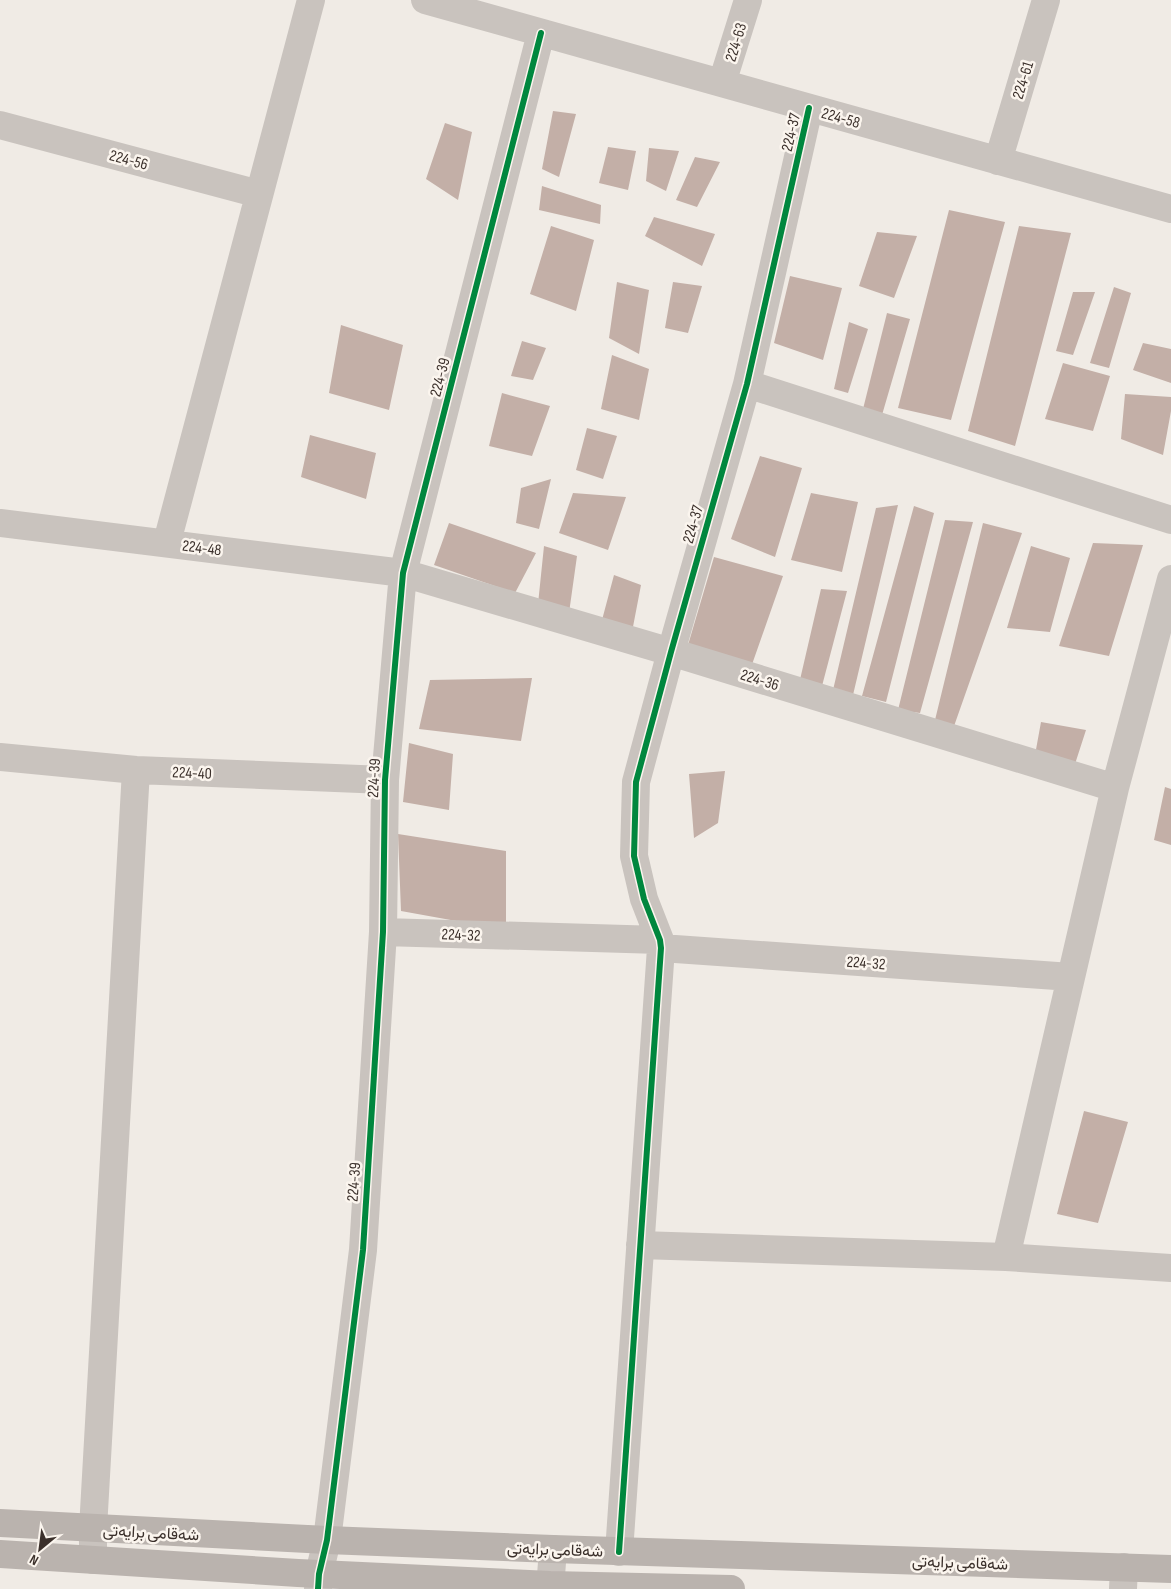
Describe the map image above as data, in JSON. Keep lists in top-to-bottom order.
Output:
{
  "streets": {
    "main road": ["شەقامی برایەتی"],
    "street": [
      "224-63",
      "224-61",
      "224-58",
      "224-37",
      "224-56",
      "224-39",
      "224-48",
      "224-36",
      "224-40",
      "224-32"
    ]
  },
  "crossings": [
    ["224-63", "224-58"],
    ["224-61", "224-58"],
    ["224-58", "224-37"],
    ["224-58", "224-39"],
    ["224-37", "224-36"],
    ["224-37", "224-32"],
    ["224-39", "224-48"],
    ["224-39", "224-36"],
    ["224-39", "224-40"],
    ["224-39", "224-32"],
    ["224-39", "شەقامی برایەتی"],
    ["224-48", "224-36"]
  ],
  "north": "bottom left"
}
